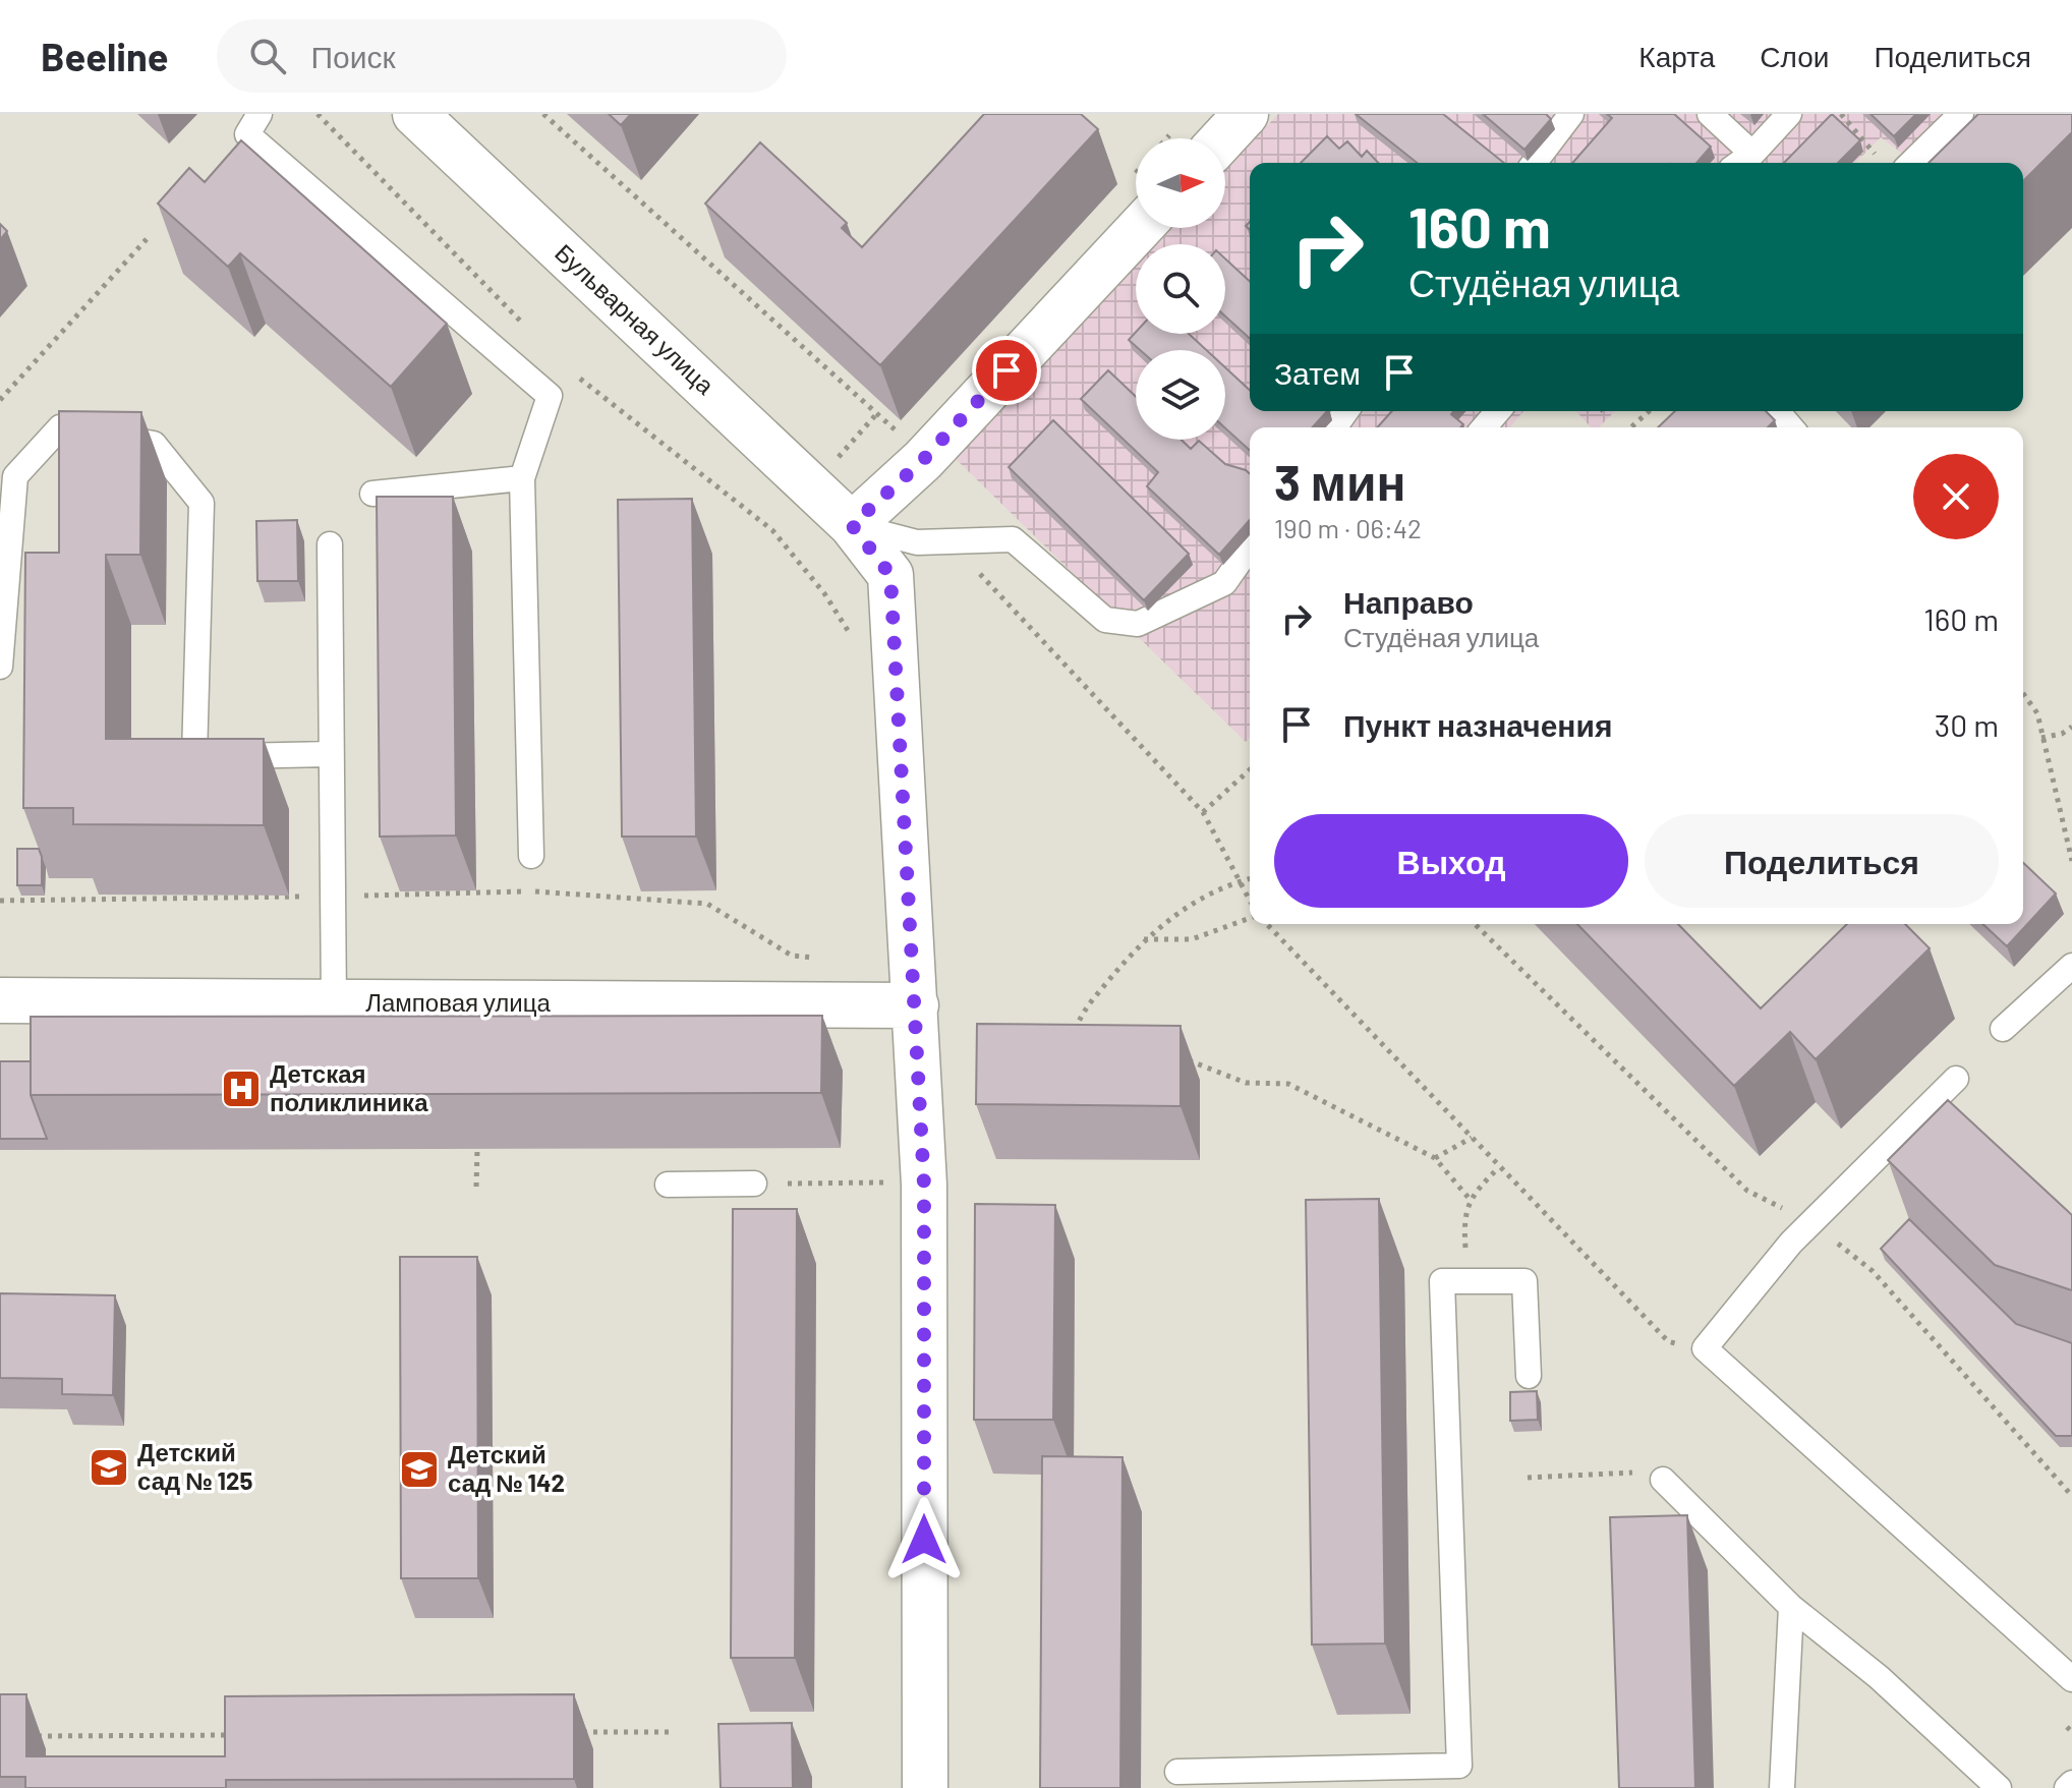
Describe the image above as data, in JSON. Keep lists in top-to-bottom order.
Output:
{
  "streets": {
    "street": ["Бульварная улица", "Ламповая улица"]
  },
  "crossings": [
    ["Бульварная улица", "Ламповая улица"]
  ],
  "places": {
    "hospital": ["Детская поликлиника"],
    "school or university": ["Детский сад № 125", "Детский сад № 142"]
  },
  "north": "right",
  "page": {
    "header": "Beeline",
    "search": "Поиск",
    "nav": ["Карта", "Слои", "Поделиться"],
    "turn": ["160 m", "Студёная улица"],
    "then": "Затем",
    "heading": ["3 мин", "190 m · 06:42"],
    "list": [
      {
        "name": "Направо",
        "note": "Студёная улица",
        "value": "160 m"
      },
      {
        "name": "Пункт назначения",
        "value": "30 m"
      }
    ],
    "buttons": ["Выход", "Поделиться"]
  }
}
